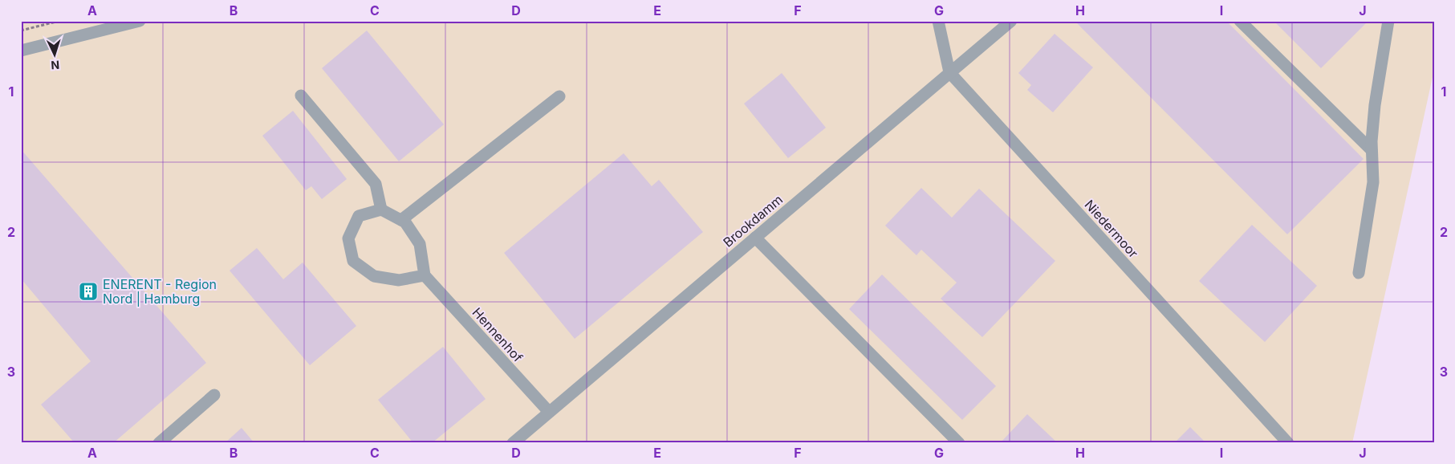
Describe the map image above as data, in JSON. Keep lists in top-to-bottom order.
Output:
{
  "streets": {
    "street": ["Brookdamm", "Niedermoor", "Hennenhof"]
  },
  "crossings": [
    ["Brookdamm", "Niedermoor"],
    ["Brookdamm", "Hennenhof"]
  ],
  "places": {
    "building": ["ENERENT - Region Nord | Hamburg"]
  },
  "north": "bottom",
  "grid": {
    "columns": [
      "A",
      "B",
      "C",
      "D",
      "E",
      "F",
      "G",
      "H",
      "I",
      "J"
    ],
    "rows": ["1", "2", "3"]
  }
}
